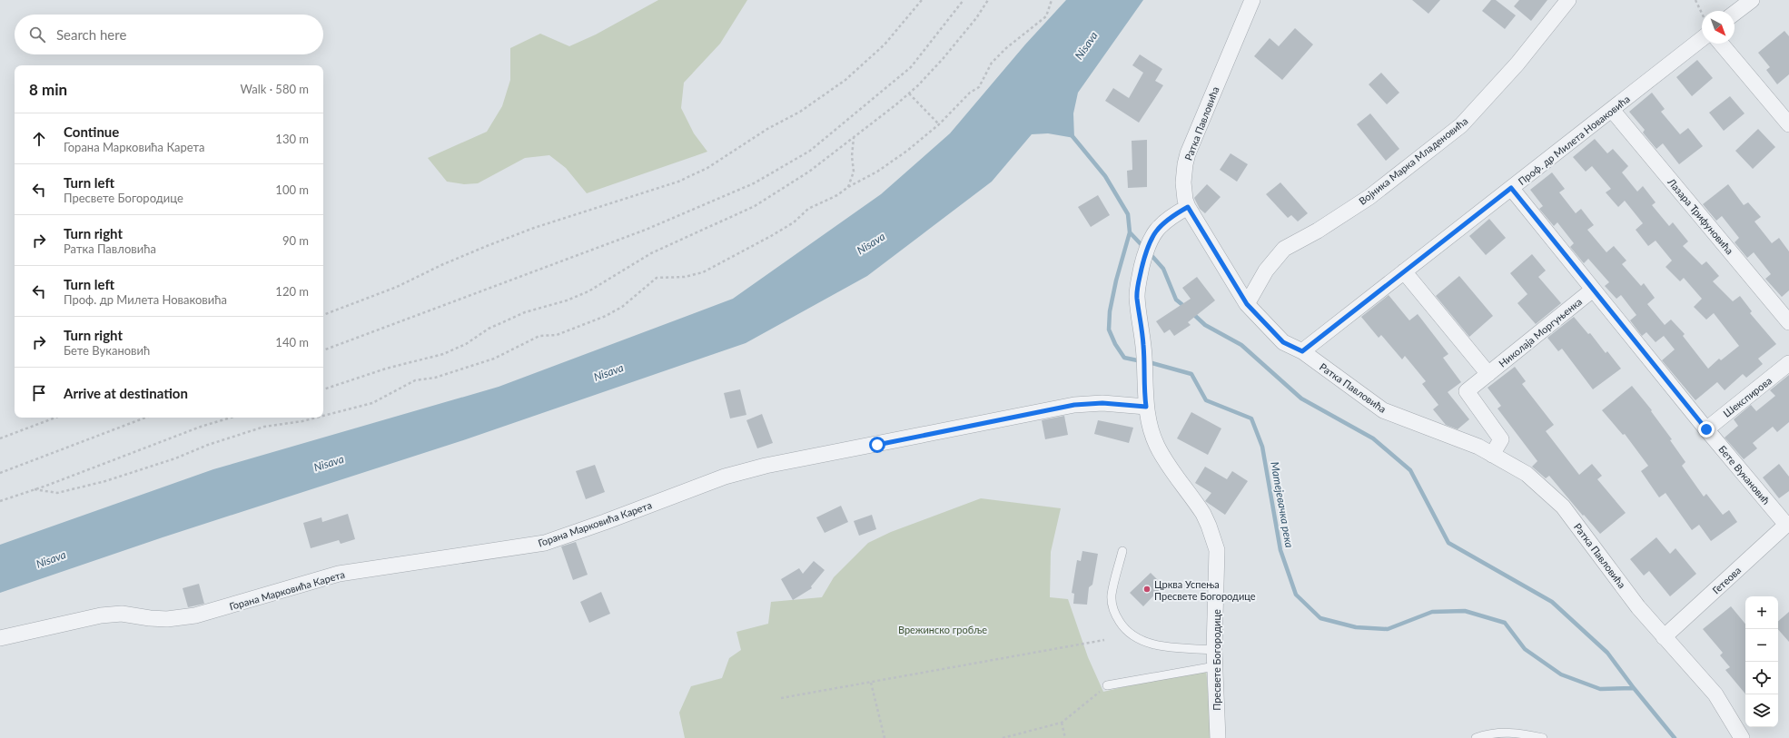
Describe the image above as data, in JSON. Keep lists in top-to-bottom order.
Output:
{
  "streets": {
    "street": [
      "Ратка Павловића",
      "Проф. др Милета Новаковића",
      "Војника Марка Младеновића",
      "Лазара Трифуновића",
      "Николаја Моргуњенка",
      "Шекспирова",
      "Бете Вукановић",
      "Горана Марковића Карета",
      "Гетеова",
      "Пресвете Богородице"
    ]
  },
  "crossings": [
    ["Ратка Павловића", "Проф. др Милета Новаковића"],
    ["Ратка Павловића", "Војника Марка Младеновића"],
    ["Ратка Павловића", "Николаја Моргуњенка"],
    ["Ратка Павловића", "Гетеова"],
    ["Ратка Павловића", "Пресвете Богородице"],
    ["Проф. др Милета Новаковића", "Лазара Трифуновића"],
    ["Проф. др Милета Новаковића", "Бете Вукановић"],
    ["Николаја Моргуњенка", "Бете Вукановић"],
    ["Шекспирова", "Бете Вукановић"],
    ["Бете Вукановић", "Гетеова"],
    ["Горана Марковића Карета", "Пресвете Богородице"]
  ],
  "water": ["Nisava", "Матејевачка река"],
  "parks": ["Врежинско гробље"],
  "places": ["Црква Успења Пресвете Богородице"],
  "north": "bottom right",
  "page": {
    "search": "Search here",
    "heading": ["8 min", "Walk · 580 m"],
    "list": [
      ["Continue", "Горана Марковића Карета", "130 m"],
      ["Turn left", "Пресвете Богородице", "100 m"],
      ["Turn right", "Ратка Павловића", "90 m"],
      ["Turn left", "Проф. др Милета Новаковића", "120 m"],
      ["Turn right", "Бете Вукановић", "140 m"],
      "Arrive at destination"
    ],
    "map_buttons": ["+", "−"]
  }
}
